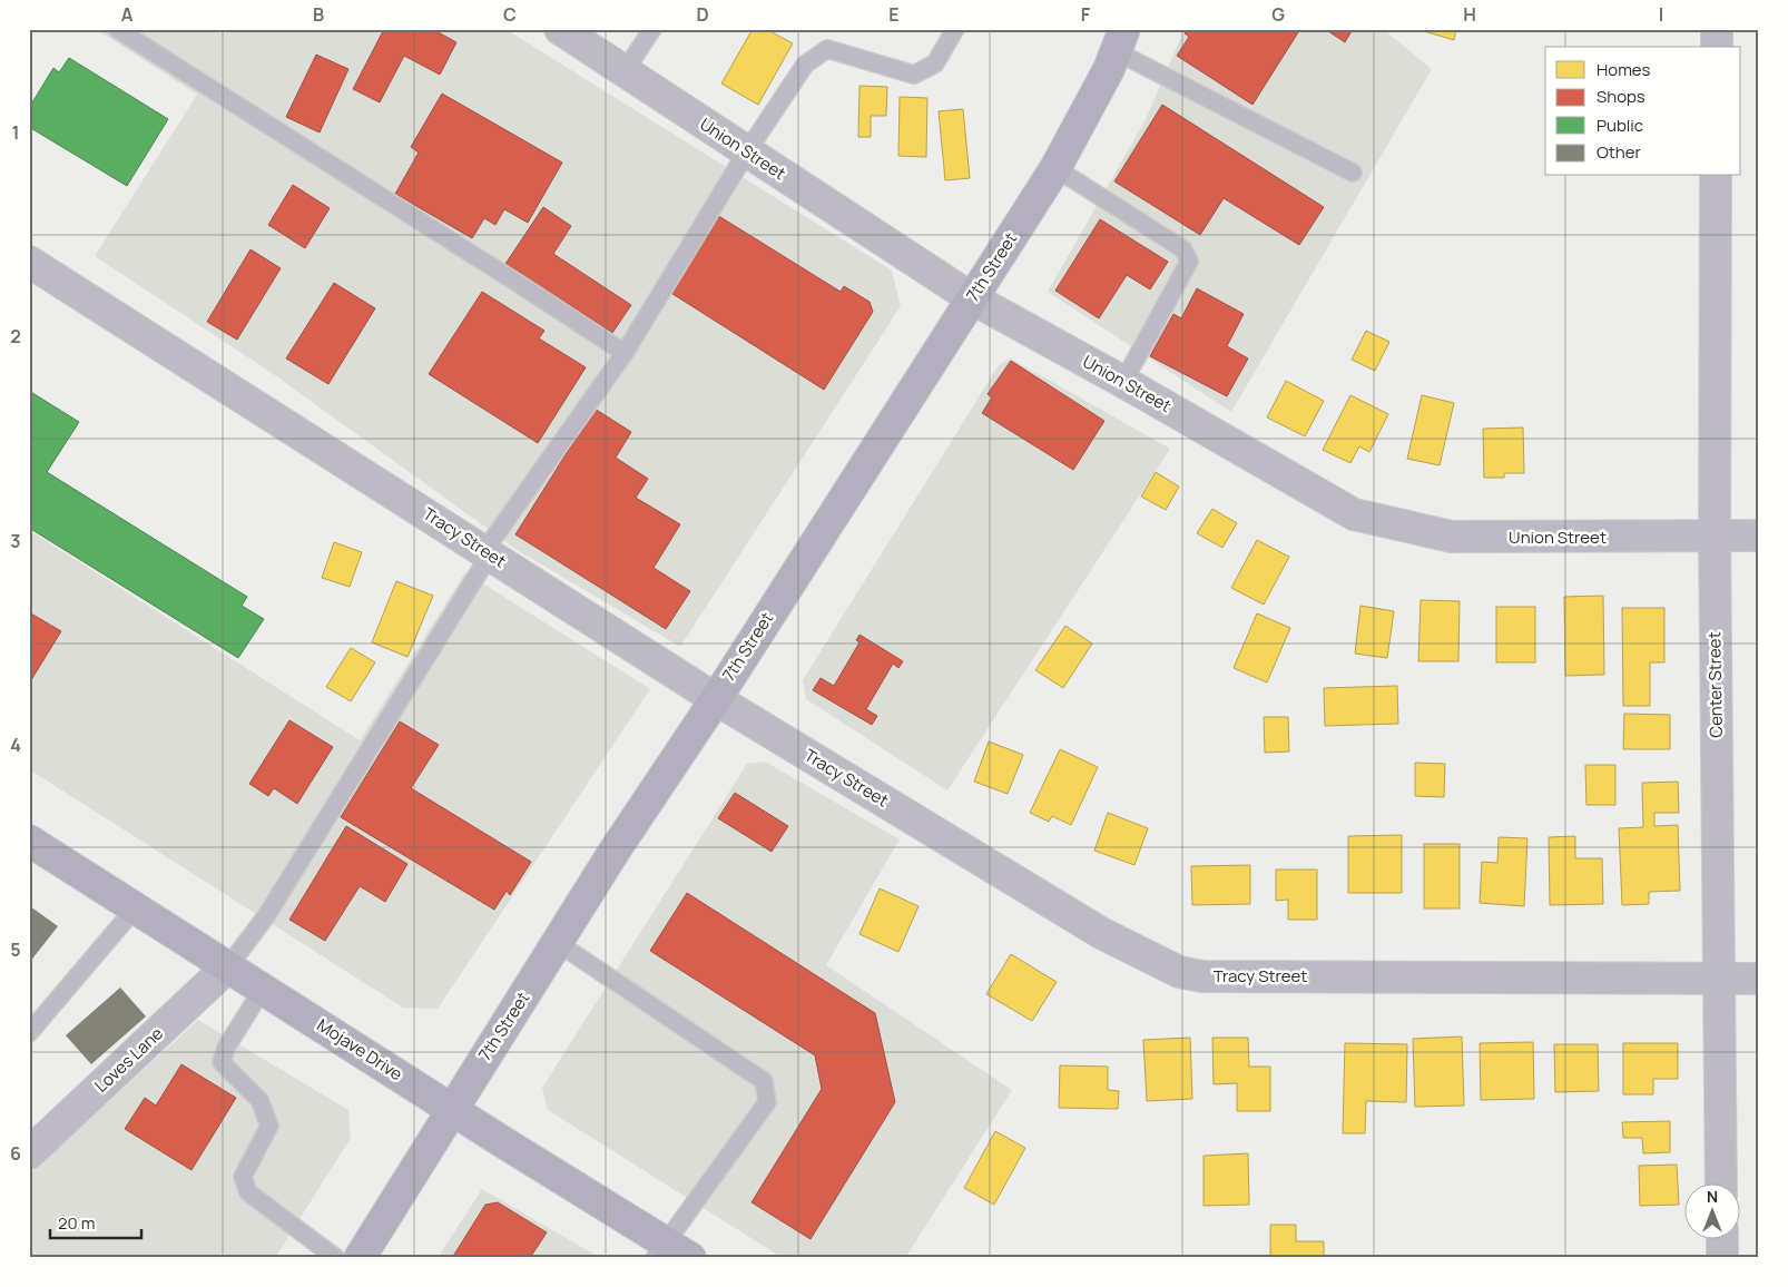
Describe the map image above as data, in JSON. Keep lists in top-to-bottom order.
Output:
{
  "streets": {
    "main road": ["7th Street", "Mojave Drive"],
    "street": [
      "Union Street",
      "Tracy Street",
      "Center Street",
      "Loves Lane"
    ]
  },
  "crossings": [
    ["Union Street", "7th Street"],
    ["Union Street", "Center Street"],
    ["7th Street", "Tracy Street"],
    ["7th Street", "Mojave Drive"],
    ["Tracy Street", "Center Street"],
    ["Mojave Drive", "Loves Lane"]
  ],
  "legend": [
    "Homes",
    "Shops",
    "Public",
    "Other"
  ],
  "scale_bar": "20 m",
  "north": "top",
  "grid": {
    "columns": [
      "A",
      "B",
      "C",
      "D",
      "E",
      "F",
      "G",
      "H",
      "I"
    ],
    "rows": [
      "1",
      "2",
      "3",
      "4",
      "5",
      "6"
    ]
  }
}
